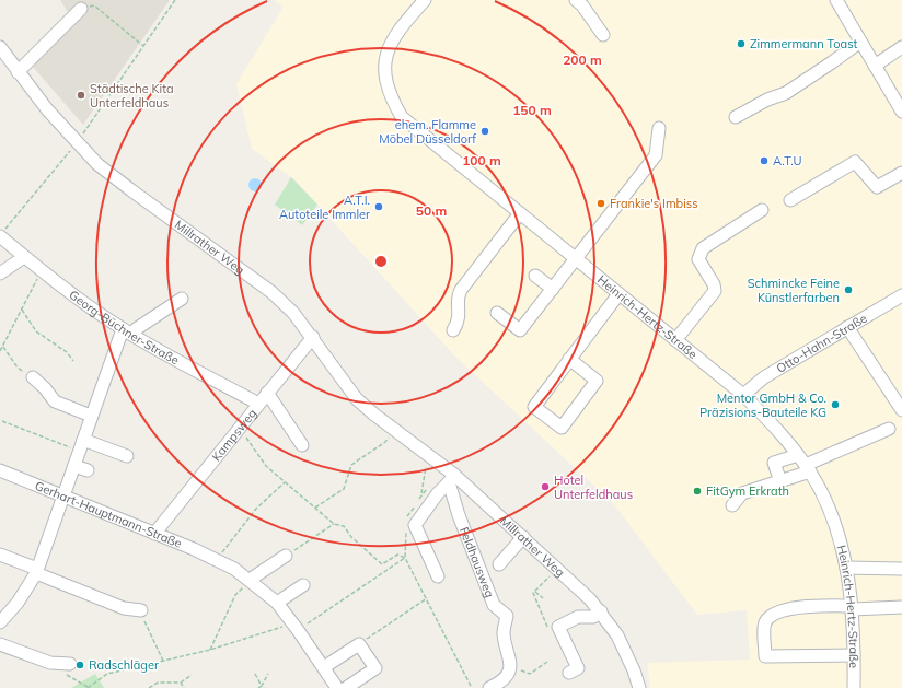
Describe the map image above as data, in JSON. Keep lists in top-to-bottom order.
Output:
{
  "streets": {
    "street": [
      "Millrather Weg",
      "Heinrich-Hertz-Straße",
      "Georg-Büchner-Straße",
      "Otto-Hahn-Straße",
      "Kampsweg",
      "Gerhart-Hauptmann-Straße",
      "Feldhausweg"
    ]
  },
  "crossings": [
    ["Millrather Weg", "Kampsweg"],
    ["Millrather Weg", "Feldhausweg"],
    ["Heinrich-Hertz-Straße", "Otto-Hahn-Straße"],
    ["Georg-Büchner-Straße", "Kampsweg"],
    ["Kampsweg", "Gerhart-Hauptmann-Straße"]
  ],
  "places": [
    "Zimmermann Toast",
    "Städtische Kita Unterfeldhaus",
    "ehem. Flamme Möbel Düsseldorf",
    "A.T.U",
    "Frankie's Imbiss",
    "A.T.I. Autoteile Immler",
    "Schmincke Feine Künstlerfarben",
    "Mentor GmbH & Co. Präzisions-Bauteile KG",
    "Hotel Unterfeldhaus",
    "FitGym Erkrath",
    "Radschläger"
  ],
  "rings": [
    "200 m",
    "150 m",
    "100 m",
    "50 m"
  ]
}
